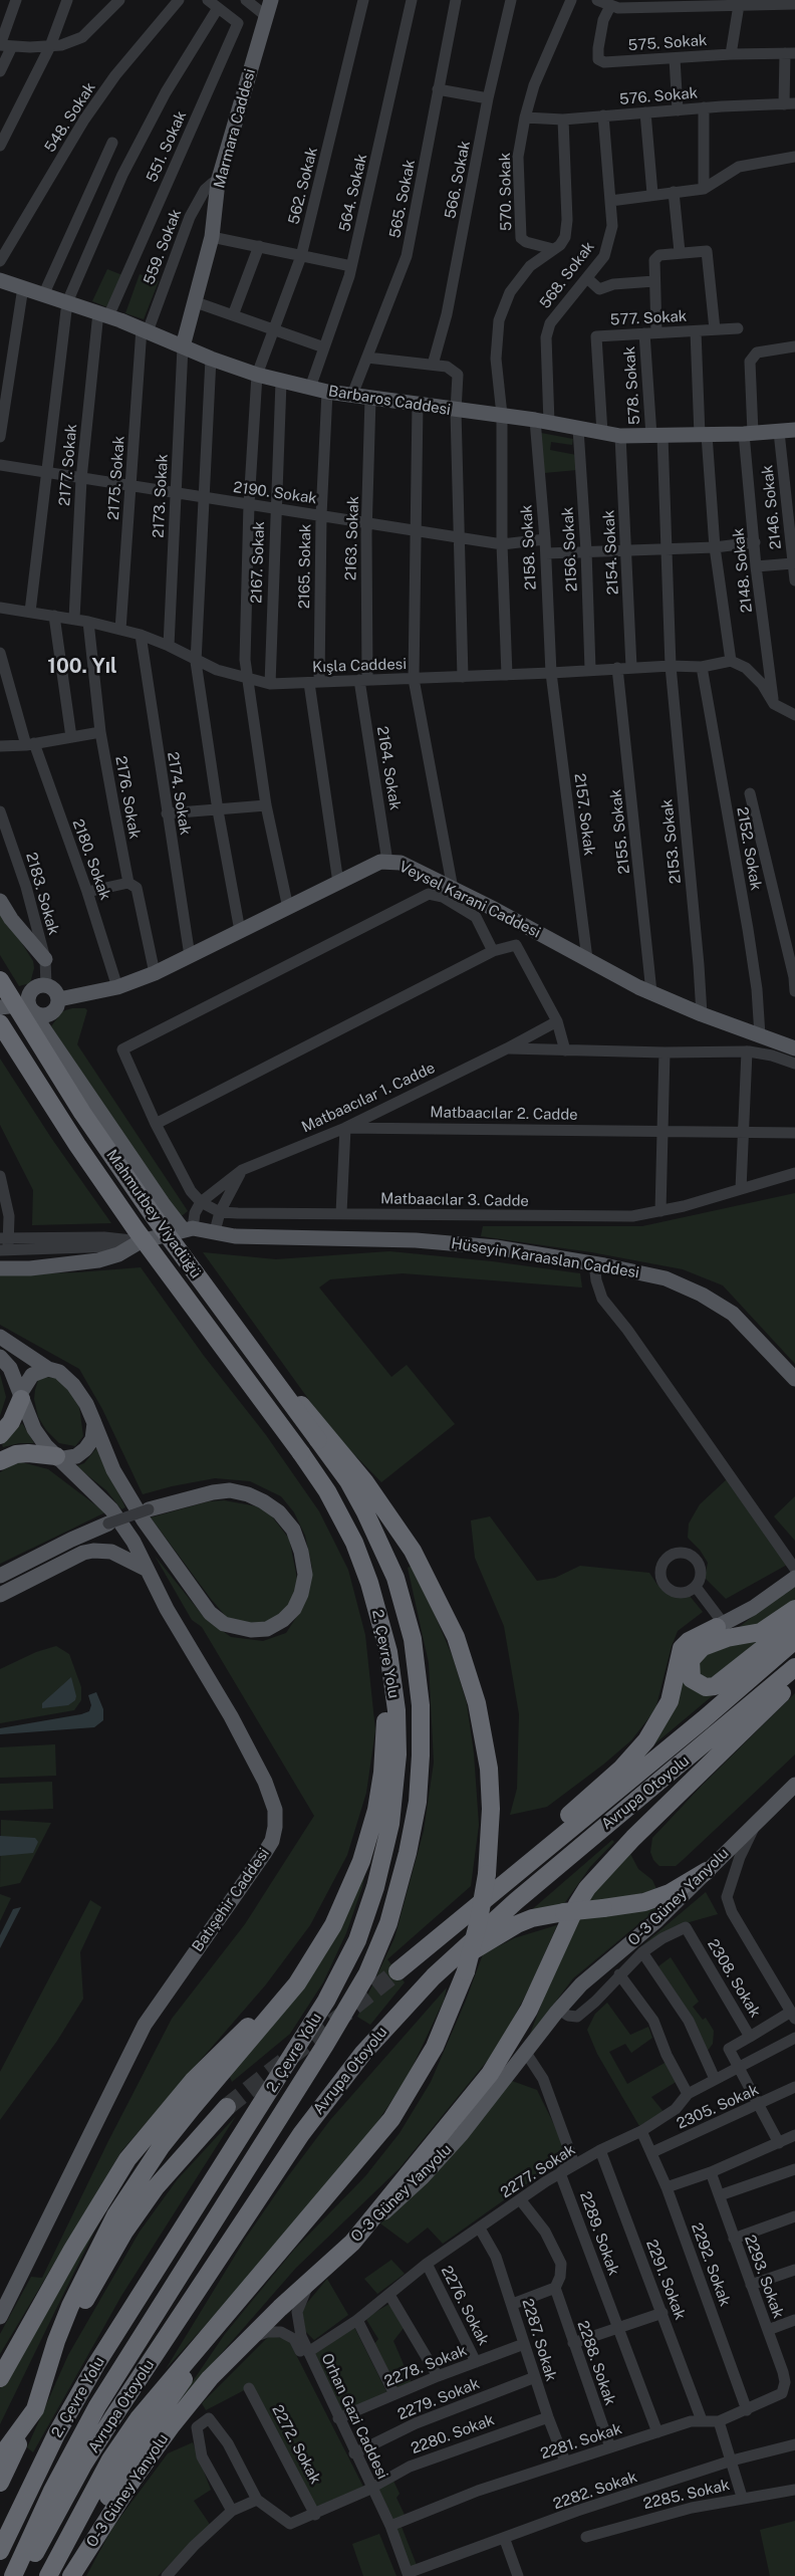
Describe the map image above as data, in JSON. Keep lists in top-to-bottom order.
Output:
{
  "streets": {
    "highway": [
      "Mahmutbey Viyadüğü",
      "2. Çevre Yolu",
      "Avrupa Otoyolu",
      "O-3 Güney Yanyolu"
    ],
    "main road": [
      "Marmara Caddesi",
      "Barbaros Caddesi",
      "Veysel Karani Caddesi",
      "Hüseyin Karaaslan Caddesi",
      "Batışehir Caddesi"
    ],
    "street": [
      "575. Sokak",
      "576. Sokak",
      "548. Sokak",
      "551. Sokak",
      "566. Sokak",
      "562. Sokak",
      "570. Sokak",
      "564. Sokak",
      "565. Sokak",
      "559. Sokak",
      "568. Sokak",
      "577. Sokak",
      "578. Sokak",
      "2177. Sokak",
      "2175. Sokak",
      "2190. Sokak",
      "2173. Sokak",
      "2146. Sokak",
      "2163. Sokak",
      "2158. Sokak",
      "2156. Sokak",
      "2154. Sokak",
      "2167. Sokak",
      "2165. Sokak",
      "2148. Sokak",
      "Kışla Caddesi",
      "2164. Sokak",
      "2174. Sokak",
      "2176. Sokak",
      "2157. Sokak",
      "2155. Sokak",
      "2153. Sokak",
      "2152. Sokak",
      "2180. Sokak",
      "2183. Sokak",
      "Matbaacılar 1. Cadde",
      "Matbaacılar 2. Cadde",
      "Matbaacılar 3. Cadde",
      "2308. Sokak",
      "2305. Sokak",
      "2277. Sokak",
      "2289. Sokak",
      "2292. Sokak",
      "2293. Sokak",
      "2291. Sokak",
      "2276. Sokak",
      "2287. Sokak",
      "2288. Sokak",
      "2278. Sokak",
      "2279. Sokak",
      "Orhan Gazi Caddesi",
      "2280. Sokak",
      "2281. Sokak",
      "2272. Sokak",
      "2282. Sokak",
      "2285. Sokak"
    ]
  },
  "crossings": [
    ["576. Sokak", "570. Sokak"],
    ["576. Sokak", "568. Sokak"],
    ["Marmara Caddesi", "559. Sokak"],
    ["Marmara Caddesi", "Barbaros Caddesi"],
    ["Marmara Caddesi", "2173. Sokak"],
    ["551. Sokak", "Barbaros Caddesi"],
    ["551. Sokak", "2177. Sokak"],
    ["562. Sokak", "Barbaros Caddesi"],
    ["562. Sokak", "2190. Sokak"],
    ["562. Sokak", "Kışla Caddesi"],
    ["562. Sokak", "Veysel Karani Caddesi"],
    ["564. Sokak", "Barbaros Caddesi"],
    ["565. Sokak", "Barbaros Caddesi"],
    ["559. Sokak", "Barbaros Caddesi"],
    ["559. Sokak", "2175. Sokak"],
    ["568. Sokak", "Barbaros Caddesi"],
    ["568. Sokak", "2158. Sokak"],
    ["577. Sokak", "578. Sokak"],
    ["577. Sokak", "Barbaros Caddesi"],
    ["578. Sokak", "Barbaros Caddesi"],
    ["578. Sokak", "2153. Sokak"],
    ["Barbaros Caddesi", "2177. Sokak"],
    ["Barbaros Caddesi", "2175. Sokak"],
    ["Barbaros Caddesi", "2173. Sokak"],
    ["Barbaros Caddesi", "2146. Sokak"],
    ["Barbaros Caddesi", "2163. Sokak"],
    ["Barbaros Caddesi", "2158. Sokak"],
    ["Barbaros Caddesi", "2156. Sokak"],
    ["Barbaros Caddesi", "2154. Sokak"],
    ["Barbaros Caddesi", "2167. Sokak"],
    ["Barbaros Caddesi", "2165. Sokak"],
    ["Barbaros Caddesi", "2148. Sokak"],
    ["2177. Sokak", "2190. Sokak"],
    ["2177. Sokak", "Kışla Caddesi"],
    ["2175. Sokak", "2190. Sokak"],
    ["2175. Sokak", "Kışla Caddesi"],
    ["2190. Sokak", "2173. Sokak"],
    ["2190. Sokak", "2163. Sokak"],
    ["2190. Sokak", "2158. Sokak"],
    ["2190. Sokak", "2167. Sokak"],
    ["2190. Sokak", "2165. Sokak"],
    ["2173. Sokak", "Kışla Caddesi"],
    ["2163. Sokak", "Kışla Caddesi"],
    ["2163. Sokak", "2164. Sokak"],
    ["2158. Sokak", "Kışla Caddesi"],
    ["2158. Sokak", "2157. Sokak"],
    ["2156. Sokak", "Kışla Caddesi"],
    ["2154. Sokak", "Kışla Caddesi"],
    ["2167. Sokak", "Kışla Caddesi"],
    ["2165. Sokak", "Kışla Caddesi"],
    ["2165. Sokak", "Veysel Karani Caddesi"],
    ["Kışla Caddesi", "2164. Sokak"],
    ["Kışla Caddesi", "2174. Sokak"],
    ["Kışla Caddesi", "2176. Sokak"],
    ["Kışla Caddesi", "2157. Sokak"],
    ["Kışla Caddesi", "2155. Sokak"],
    ["Kışla Caddesi", "2153. Sokak"],
    ["Kışla Caddesi", "2152. Sokak"],
    ["2164. Sokak", "Veysel Karani Caddesi"],
    ["2174. Sokak", "Veysel Karani Caddesi"],
    ["2176. Sokak", "Veysel Karani Caddesi"],
    ["2157. Sokak", "Veysel Karani Caddesi"],
    ["2155. Sokak", "Veysel Karani Caddesi"],
    ["2153. Sokak", "Veysel Karani Caddesi"],
    ["2152. Sokak", "Veysel Karani Caddesi"],
    ["2180. Sokak", "Veysel Karani Caddesi"],
    ["2183. Sokak", "Veysel Karani Caddesi"],
    ["Matbaacılar 1. Cadde", "Matbaacılar 2. Cadde"],
    ["Matbaacılar 1. Cadde", "Matbaacılar 3. Cadde"],
    ["Mahmutbey Viyadüğü", "2. Çevre Yolu"],
    ["O-3 Güney Yanyolu", "Orhan Gazi Caddesi"],
    ["2308. Sokak", "2305. Sokak"],
    ["2308. Sokak", "2277. Sokak"],
    ["2305. Sokak", "2292. Sokak"],
    ["2277. Sokak", "2289. Sokak"],
    ["2277. Sokak", "2292. Sokak"],
    ["2277. Sokak", "2291. Sokak"],
    ["2277. Sokak", "2276. Sokak"],
    ["2277. Sokak", "2287. Sokak"],
    ["2277. Sokak", "Orhan Gazi Caddesi"],
    ["2289. Sokak", "2281. Sokak"],
    ["2292. Sokak", "2281. Sokak"],
    ["2293. Sokak", "2281. Sokak"],
    ["2291. Sokak", "2281. Sokak"],
    ["2276. Sokak", "2278. Sokak"],
    ["2287. Sokak", "2278. Sokak"],
    ["2287. Sokak", "2279. Sokak"],
    ["2287. Sokak", "2280. Sokak"],
    ["2287. Sokak", "2281. Sokak"],
    ["2288. Sokak", "2281. Sokak"],
    ["2278. Sokak", "Orhan Gazi Caddesi"],
    ["2279. Sokak", "Orhan Gazi Caddesi"],
    ["Orhan Gazi Caddesi", "2280. Sokak"],
    ["Orhan Gazi Caddesi", "2281. Sokak"],
    ["Orhan Gazi Caddesi", "2282. Sokak"],
    ["2280. Sokak", "2272. Sokak"]
  ],
  "districts": ["100. Yıl"]
}
